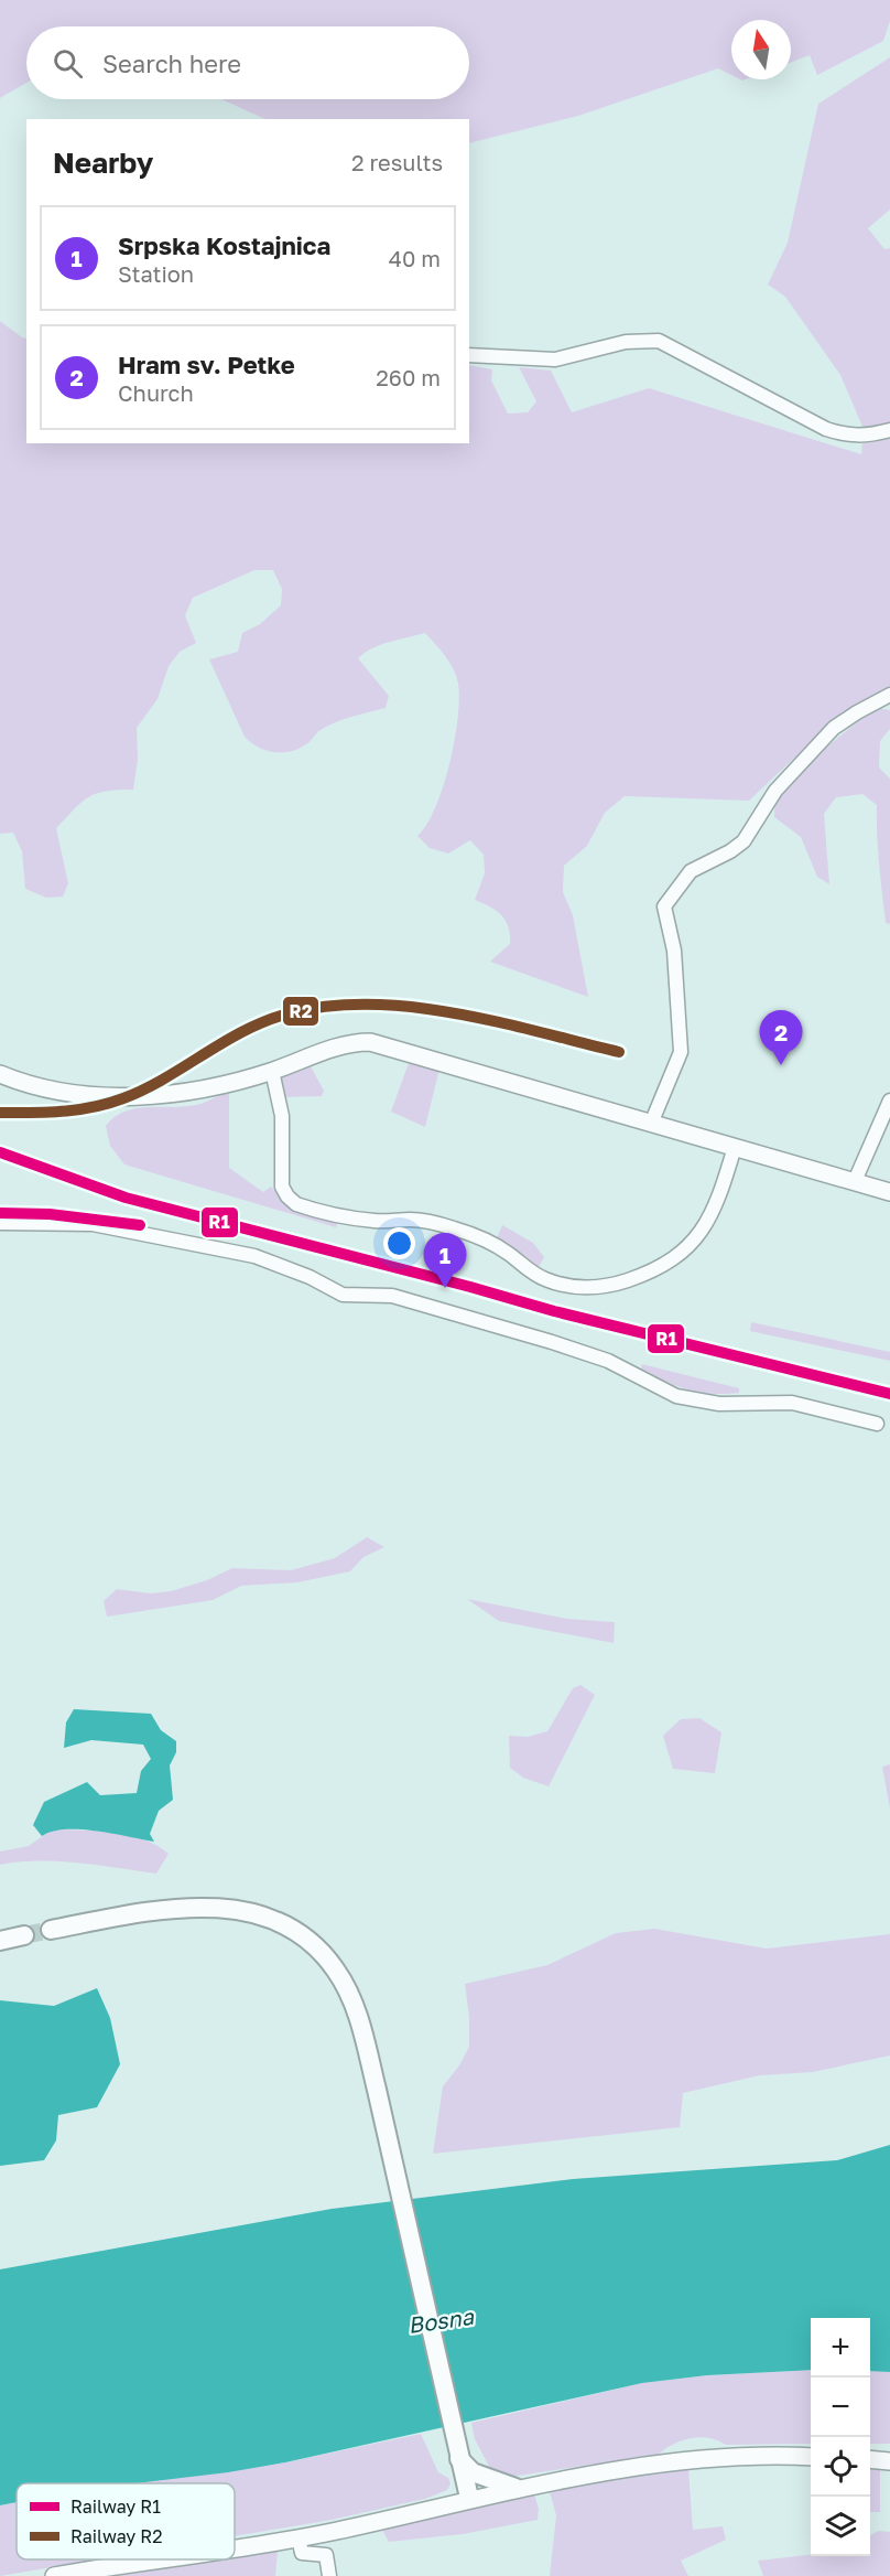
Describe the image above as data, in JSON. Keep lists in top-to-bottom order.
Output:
{
  "water": ["Bosna"],
  "lines": ["rail line R2", "rail line R1"],
  "legend": ["Railway R1", "Railway R2"],
  "north": "top",
  "page": {
    "search": "Search here",
    "heading": ["Nearby", "2 results"],
    "list": [
      {
        "mark": "1",
        "name": "Srpska Kostajnica",
        "note": "Station",
        "value": "40 m"
      },
      {
        "mark": "2",
        "name": "Hram sv. Petke",
        "note": "Church",
        "value": "260 m"
      }
    ],
    "pins": ["2", "1"],
    "map_buttons": ["+", "−"]
  }
}
